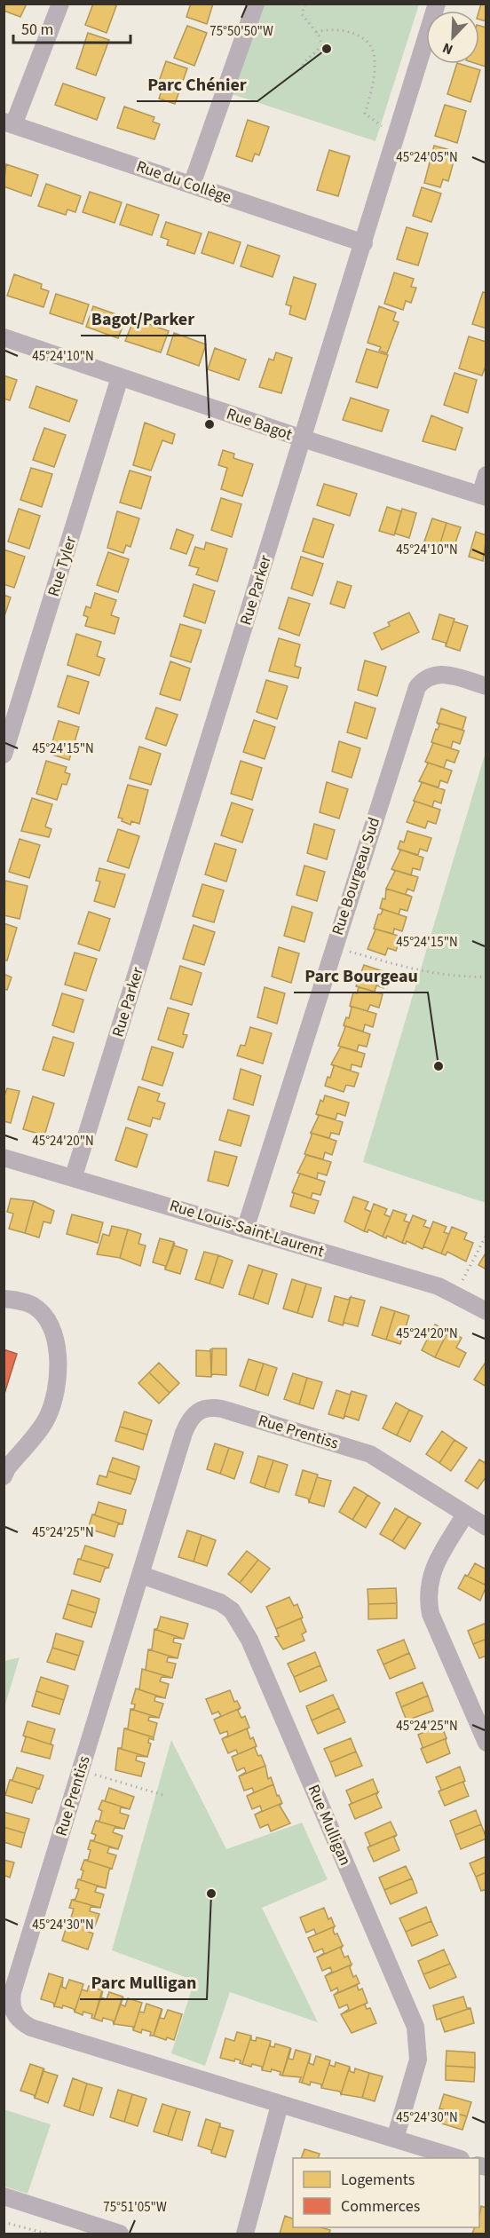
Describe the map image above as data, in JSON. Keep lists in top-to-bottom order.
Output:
{
  "streets": {
    "street": [
      "Rue du Collège",
      "Rue Bagot",
      "Rue Tyler",
      "Rue Parker",
      "Rue Bourgeau Sud",
      "Rue Louis-Saint-Laurent",
      "Rue Prentiss",
      "Rue Mulligan"
    ]
  },
  "crossings": [
    ["Rue du Collège", "Rue Parker"],
    ["Rue Bagot", "Rue Tyler"],
    ["Rue Bagot", "Rue Parker"],
    ["Rue Parker", "Rue Louis-Saint-Laurent"],
    ["Rue Bourgeau Sud", "Rue Louis-Saint-Laurent"],
    ["Rue Prentiss", "Rue Mulligan"]
  ],
  "places": [
    "Parc Chénier",
    "Bagot/Parker",
    "Parc Bourgeau",
    "Parc Mulligan"
  ],
  "legend": ["Logements", "Commerces"],
  "scale_bar": "50 m",
  "north": "bottom left",
  "coordinates": [
    "75°50'50\"W",
    "45°24'05\"N",
    "45°24'10\"N",
    "45°24'15\"N",
    "45°24'20\"N",
    "45°24'25\"N",
    "45°24'30\"N",
    "75°51'05\"W"
  ]
}
